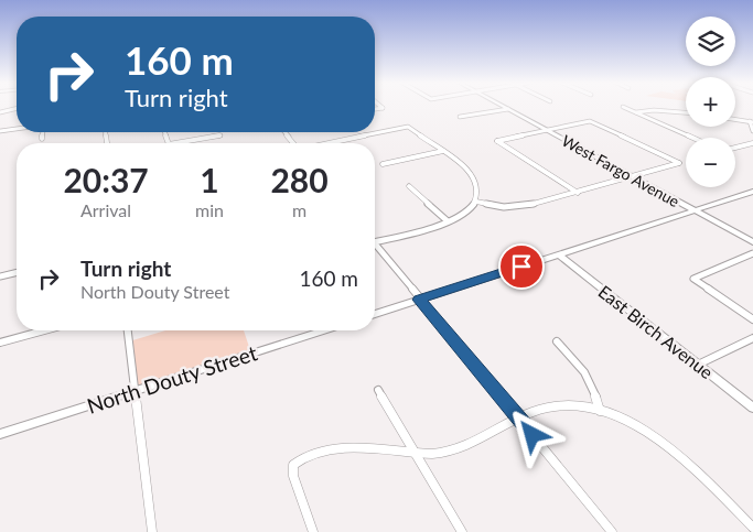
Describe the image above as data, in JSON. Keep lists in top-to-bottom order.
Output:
{
  "streets": {
    "street": ["West Fargo Avenue", "East Birch Avenue", "North Douty Street"]
  },
  "page": {
    "map_buttons": ["+", "−"],
    "turn": ["160 m", "Turn right"],
    "eta": [
      "20:37",
      "Arrival",
      "1",
      "min",
      "280",
      "m"
    ],
    "list": [
      {
        "name": "Turn right",
        "note": "North Douty Street",
        "value": "160 m"
      }
    ]
  }
}
